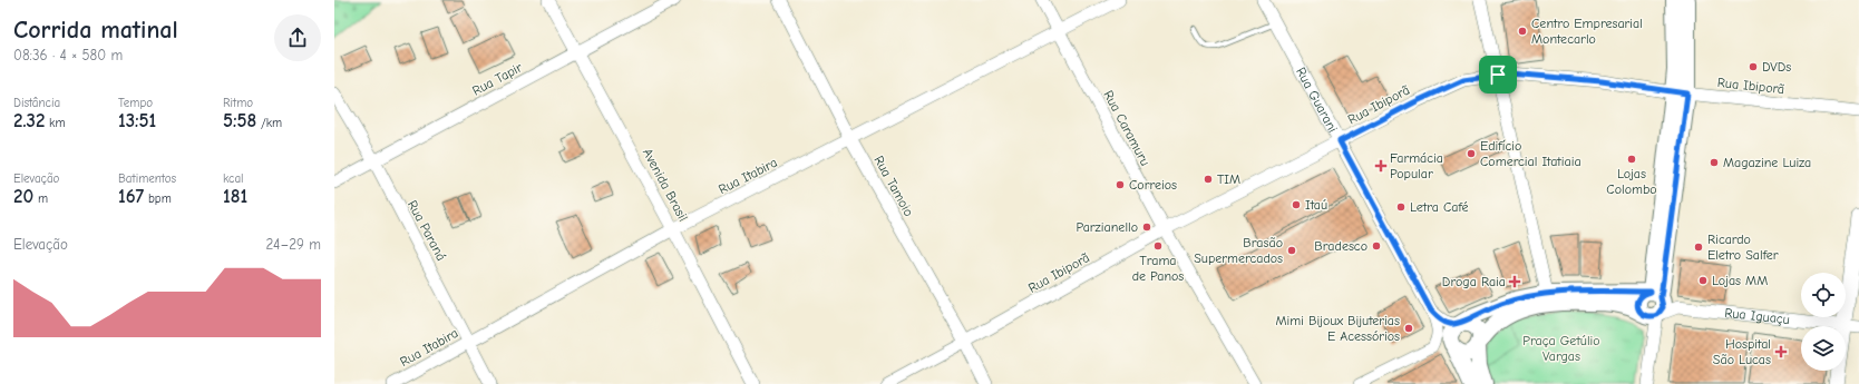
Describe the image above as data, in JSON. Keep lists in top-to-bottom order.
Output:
{
  "streets": {
    "street": [
      "Rua Tapir",
      "Rua Ibiporã",
      "Rua Guarani",
      "Rua Caramuru",
      "Rua Itabira",
      "Avenida Brasil",
      "Rua Tamoio",
      "Rua Paraná",
      "Rua Iguaçu"
    ]
  },
  "crossings": [
    ["Rua Tapir", "Avenida Brasil"],
    ["Rua Tapir", "Rua Paraná"],
    ["Rua Ibiporã", "Rua Guarani"],
    ["Rua Ibiporã", "Rua Caramuru"],
    ["Rua Ibiporã", "Rua Tamoio"],
    ["Rua Caramuru", "Rua Itabira"],
    ["Rua Itabira", "Avenida Brasil"],
    ["Rua Itabira", "Rua Tamoio"],
    ["Rua Itabira", "Rua Paraná"]
  ],
  "parks": ["Praça Getúlio Vargas"],
  "places": {
    "other": [
      "Centro Empresarial Montecarlo",
      "DVDs",
      "Edifício Comercial Itatiaia",
      "Lojas Colombo",
      "Magazine Luiza",
      "TIM",
      "Correios",
      "Itaú",
      "Letra Café",
      "Parzianello",
      "Trama de Panos",
      "Bradesco",
      "Ricardo Eletro Salfer",
      "Brasão Supermercados",
      "Lojas MM",
      "Mimi Bijoux Bijuterias E Acessórios"
    ],
    "health": ["Farmácia Popular", "Droga Raia", "Hospital São Lucas"]
  },
  "page": {
    "heading": ["Corrida matinal", "08:36 · 4 × 580 m"],
    "stats": [
      ["Distância", "2.32 km"],
      ["Tempo", "13:51"],
      ["Ritmo", "5:58 /km"],
      ["Elevação", "20 m"],
      ["Batimentos", "167 bpm"],
      ["kcal", "181"]
    ],
    "chart": ["Elevação", "24–29 m"]
  }
}
